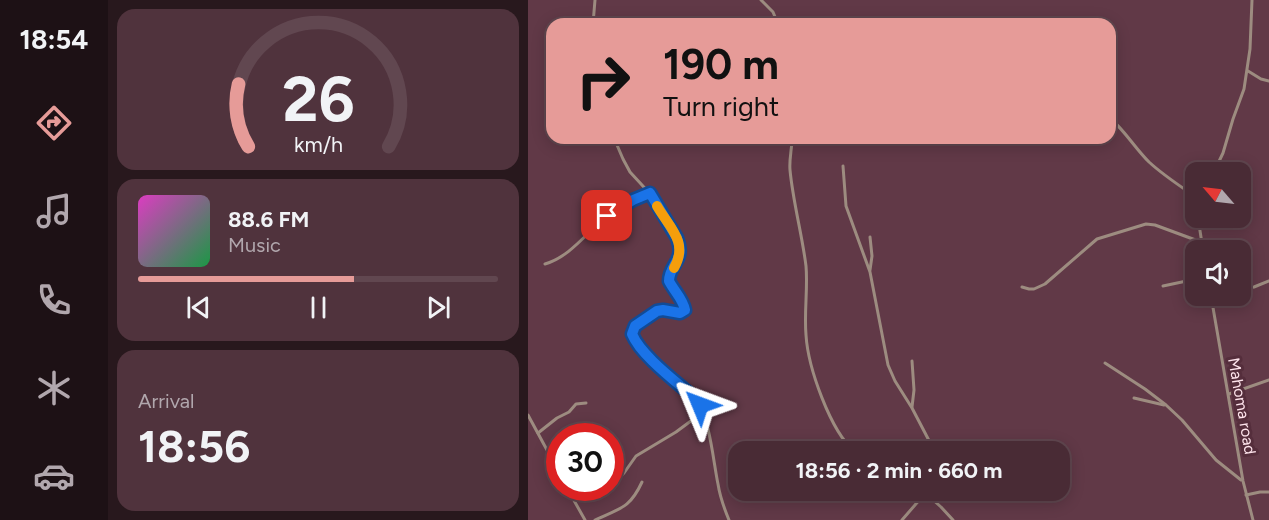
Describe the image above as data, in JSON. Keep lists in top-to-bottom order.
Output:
{
  "streets": {
    "street": ["Mahoma road"]
  },
  "north": "top left",
  "page": {
    "tabs": "18:54",
    "turn": ["190 m", "Turn right"],
    "song": ["88.6 FM", "Music"],
    "tile": ["Arrival", "18:56"],
    "limit": "30",
    "trip": "18:56 · 2 min · 660 m",
    "gauge": ["26", "km/h"]
  }
}
